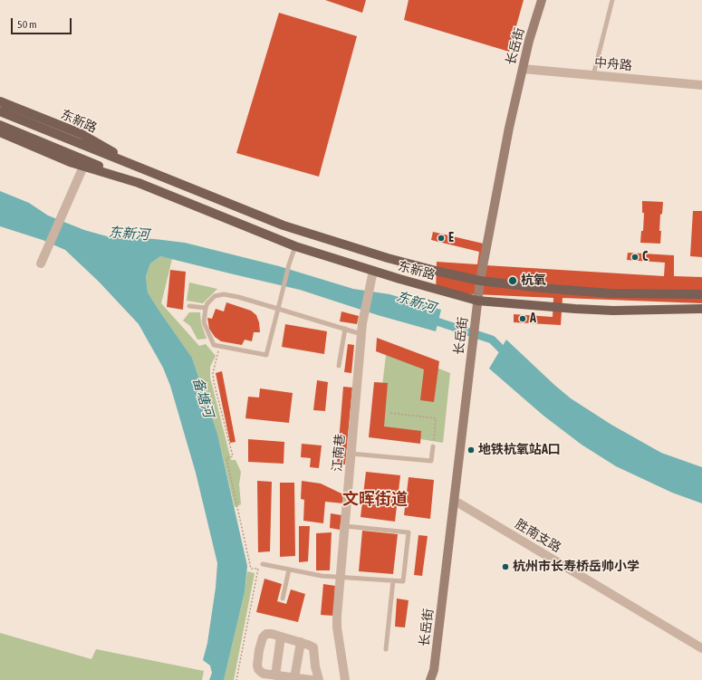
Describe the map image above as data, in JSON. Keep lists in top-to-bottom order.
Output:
{
  "streets": {
    "main road": ["东新路"],
    "street": [
      "长岳街",
      "中舟路",
      "江南巷",
      "胜南支路"
    ]
  },
  "crossings": [
    ["长岳街", "中舟路"],
    ["长岳街", "东新路"],
    ["长岳街", "胜南支路"],
    ["东新路", "江南巷"]
  ],
  "districts": ["文晖街道"],
  "water": ["东新河", "备塘河"],
  "places": [
    "E",
    "C",
    "杭氧",
    "A",
    "地铁杭氧站A口",
    "杭州市长寿桥岳帅小学"
  ],
  "scale_bar": "50 m"
}
